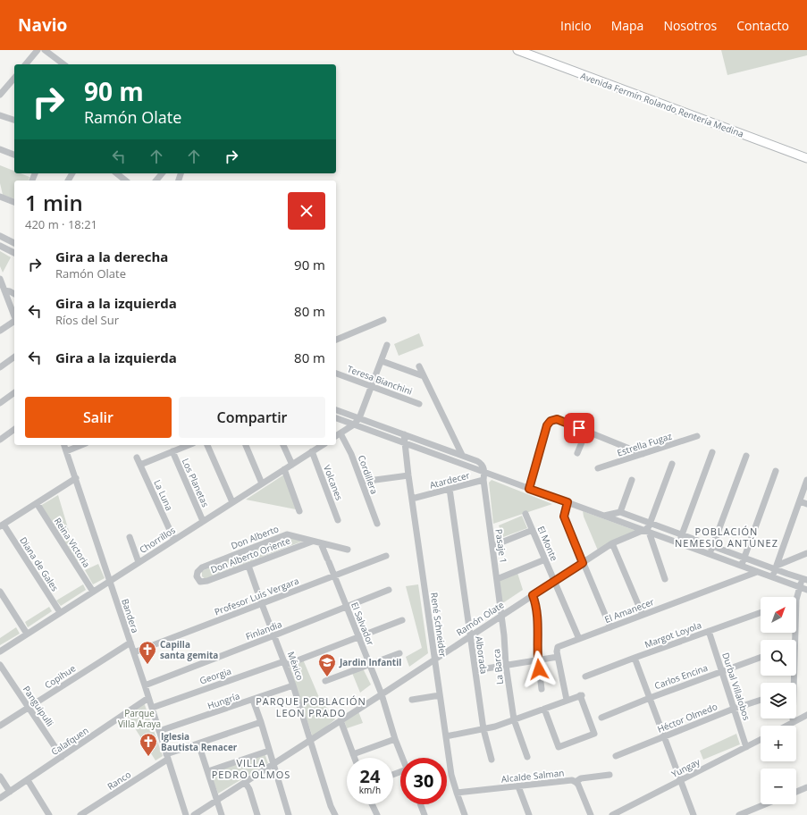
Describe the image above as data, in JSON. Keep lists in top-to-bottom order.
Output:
{
  "streets": {
    "main road": ["Avenida Fermín Rolando Rentería Medina"],
    "street": [
      "Teresa Bianchini",
      "Estrella Fugaz",
      "Cordillera",
      "Atardecer",
      "Los Planetas",
      "Volcanes",
      "La Luna",
      "Don Alberto",
      "Chorrillos",
      "Reina Victoria",
      "El Monte",
      "Pasaje 1",
      "Don Alberto Oriente",
      "Diana de Gales",
      "Profesor Luis Vergara",
      "El Amanecer",
      "Bandera",
      "Ramón Olate",
      "El Salvador",
      "René Schneider",
      "Finlandia",
      "Margot Loyola",
      "Alborada",
      "México",
      "La Barca",
      "Georgia",
      "Copihue",
      "Carlos Encina",
      "Durbal Villalobos",
      "Hungría",
      "Panguipulli",
      "Héctor Olmedo",
      "Calafquen",
      "Yungay",
      "Alcalde Salman",
      "Ranco"
    ]
  },
  "crossings": [
    ["Atardecer", "Pasaje 1"],
    ["Atardecer", "René Schneider"],
    ["Atardecer", "Alborada"],
    ["Los Planetas", "Chorrillos"],
    ["Volcanes", "Chorrillos"],
    ["La Luna", "Chorrillos"],
    ["Don Alberto", "Don Alberto Oriente"],
    ["Don Alberto", "El Salvador"],
    ["Chorrillos", "Reina Victoria"],
    ["Chorrillos", "Diana de Gales"],
    ["Chorrillos", "Bandera"],
    ["El Monte", "El Amanecer"],
    ["El Monte", "Ramón Olate"],
    ["Pasaje 1", "Ramón Olate"],
    ["Pasaje 1", "La Barca"],
    ["Don Alberto Oriente", "México"],
    ["Profesor Luis Vergara", "Bandera"],
    ["Profesor Luis Vergara", "El Salvador"],
    ["Profesor Luis Vergara", "México"],
    ["Bandera", "Finlandia"],
    ["Bandera", "Georgia"],
    ["Bandera", "Copihue"],
    ["Bandera", "Hungría"],
    ["Bandera", "Calafquen"],
    ["Bandera", "Ranco"],
    ["Ramón Olate", "El Salvador"],
    ["Ramón Olate", "René Schneider"],
    ["Ramón Olate", "Alborada"],
    ["Ramón Olate", "México"],
    ["Ramón Olate", "La Barca"],
    ["El Salvador", "Finlandia"],
    ["El Salvador", "Georgia"],
    ["René Schneider", "Alcalde Salman"],
    ["Finlandia", "México"],
    ["Margot Loyola", "Durbal Villalobos"],
    ["México", "Georgia"],
    ["México", "Hungría"],
    ["Copihue", "Panguipulli"],
    ["Carlos Encina", "Durbal Villalobos"],
    ["Durbal Villalobos", "Héctor Olmedo"],
    ["Durbal Villalobos", "Yungay"],
    ["Panguipulli", "Calafquen"]
  ],
  "districts": ["POBLACIÓN NEMESIO ANTÚNEZ", "PARQUE POBLACIÓN LEON PRADO", "VILLA PEDRO OLMOS"],
  "parks": ["Parque Villa Araya"],
  "places": {
    "church": ["Capilla santa gemita", "Iglesia Bautista Renacer"],
    "school or university": ["Jardin Infantil"]
  },
  "north": "top right",
  "page": {
    "header": "Navio",
    "nav": [
      "Inicio",
      "Mapa",
      "Nosotros",
      "Contacto"
    ],
    "turn": ["90 m", "Ramón Olate"],
    "heading": ["1 min", "420 m · 18:21"],
    "list": [
      {
        "name": "Gira a la derecha",
        "note": "Ramón Olate",
        "value": "90 m"
      },
      {
        "name": "Gira a la izquierda",
        "note": "Ríos del Sur",
        "value": "80 m"
      },
      {
        "name": "Gira a la izquierda",
        "value": "80 m"
      }
    ],
    "buttons": ["Salir", "Compartir"],
    "map_buttons": ["+", "−"],
    "speed": "24 km/h",
    "limit": "30"
  }
}
